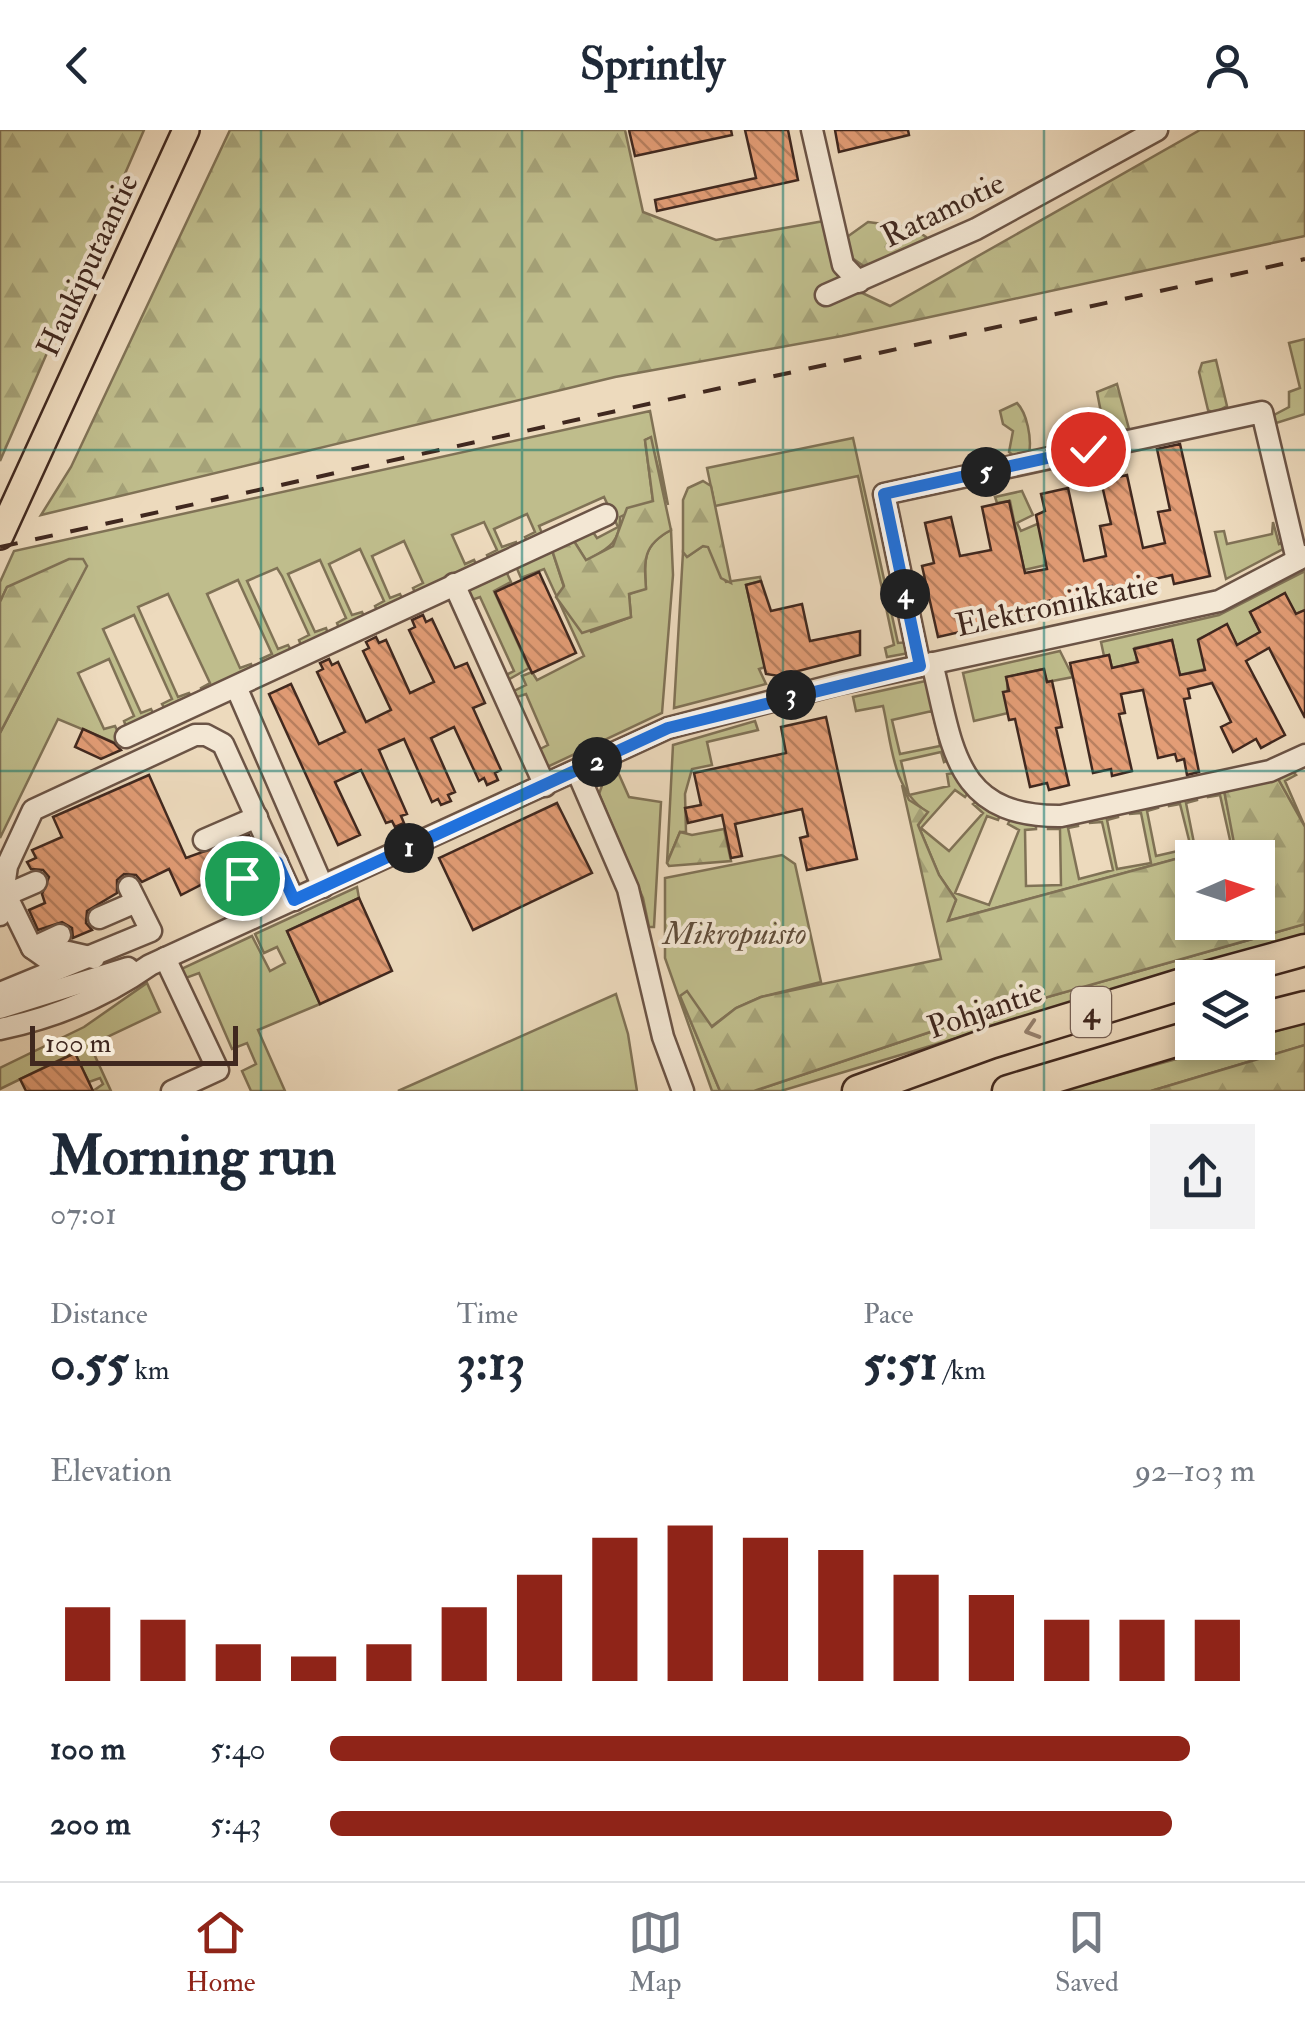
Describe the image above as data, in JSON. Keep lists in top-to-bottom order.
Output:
{
  "streets": {
    "highway": ["Pohjantie", "4"],
    "main road": ["Haukiputaantie"],
    "street": ["Ratamotie", "Elektroniikkatie"]
  },
  "parks": ["Mikropuisto"],
  "scale_bar": "100 m",
  "north": "right",
  "page": {
    "header": "Sprintly",
    "pins": [
      "5",
      "4",
      "3",
      "2",
      "1"
    ],
    "scale": "100 m",
    "heading": ["Morning run", "07:01"],
    "stats": [
      ["Distance", "0.55 km"],
      ["Time", "3:13"],
      ["Pace", "5:51 /km"]
    ],
    "chart": ["Elevation", "92–103 m"],
    "list": [
      {
        "name": "100 m",
        "note": "5:40"
      },
      {
        "name": "200 m",
        "note": "5:43"
      }
    ],
    "tabs": ["Home", "Map", "Saved"]
  }
}
